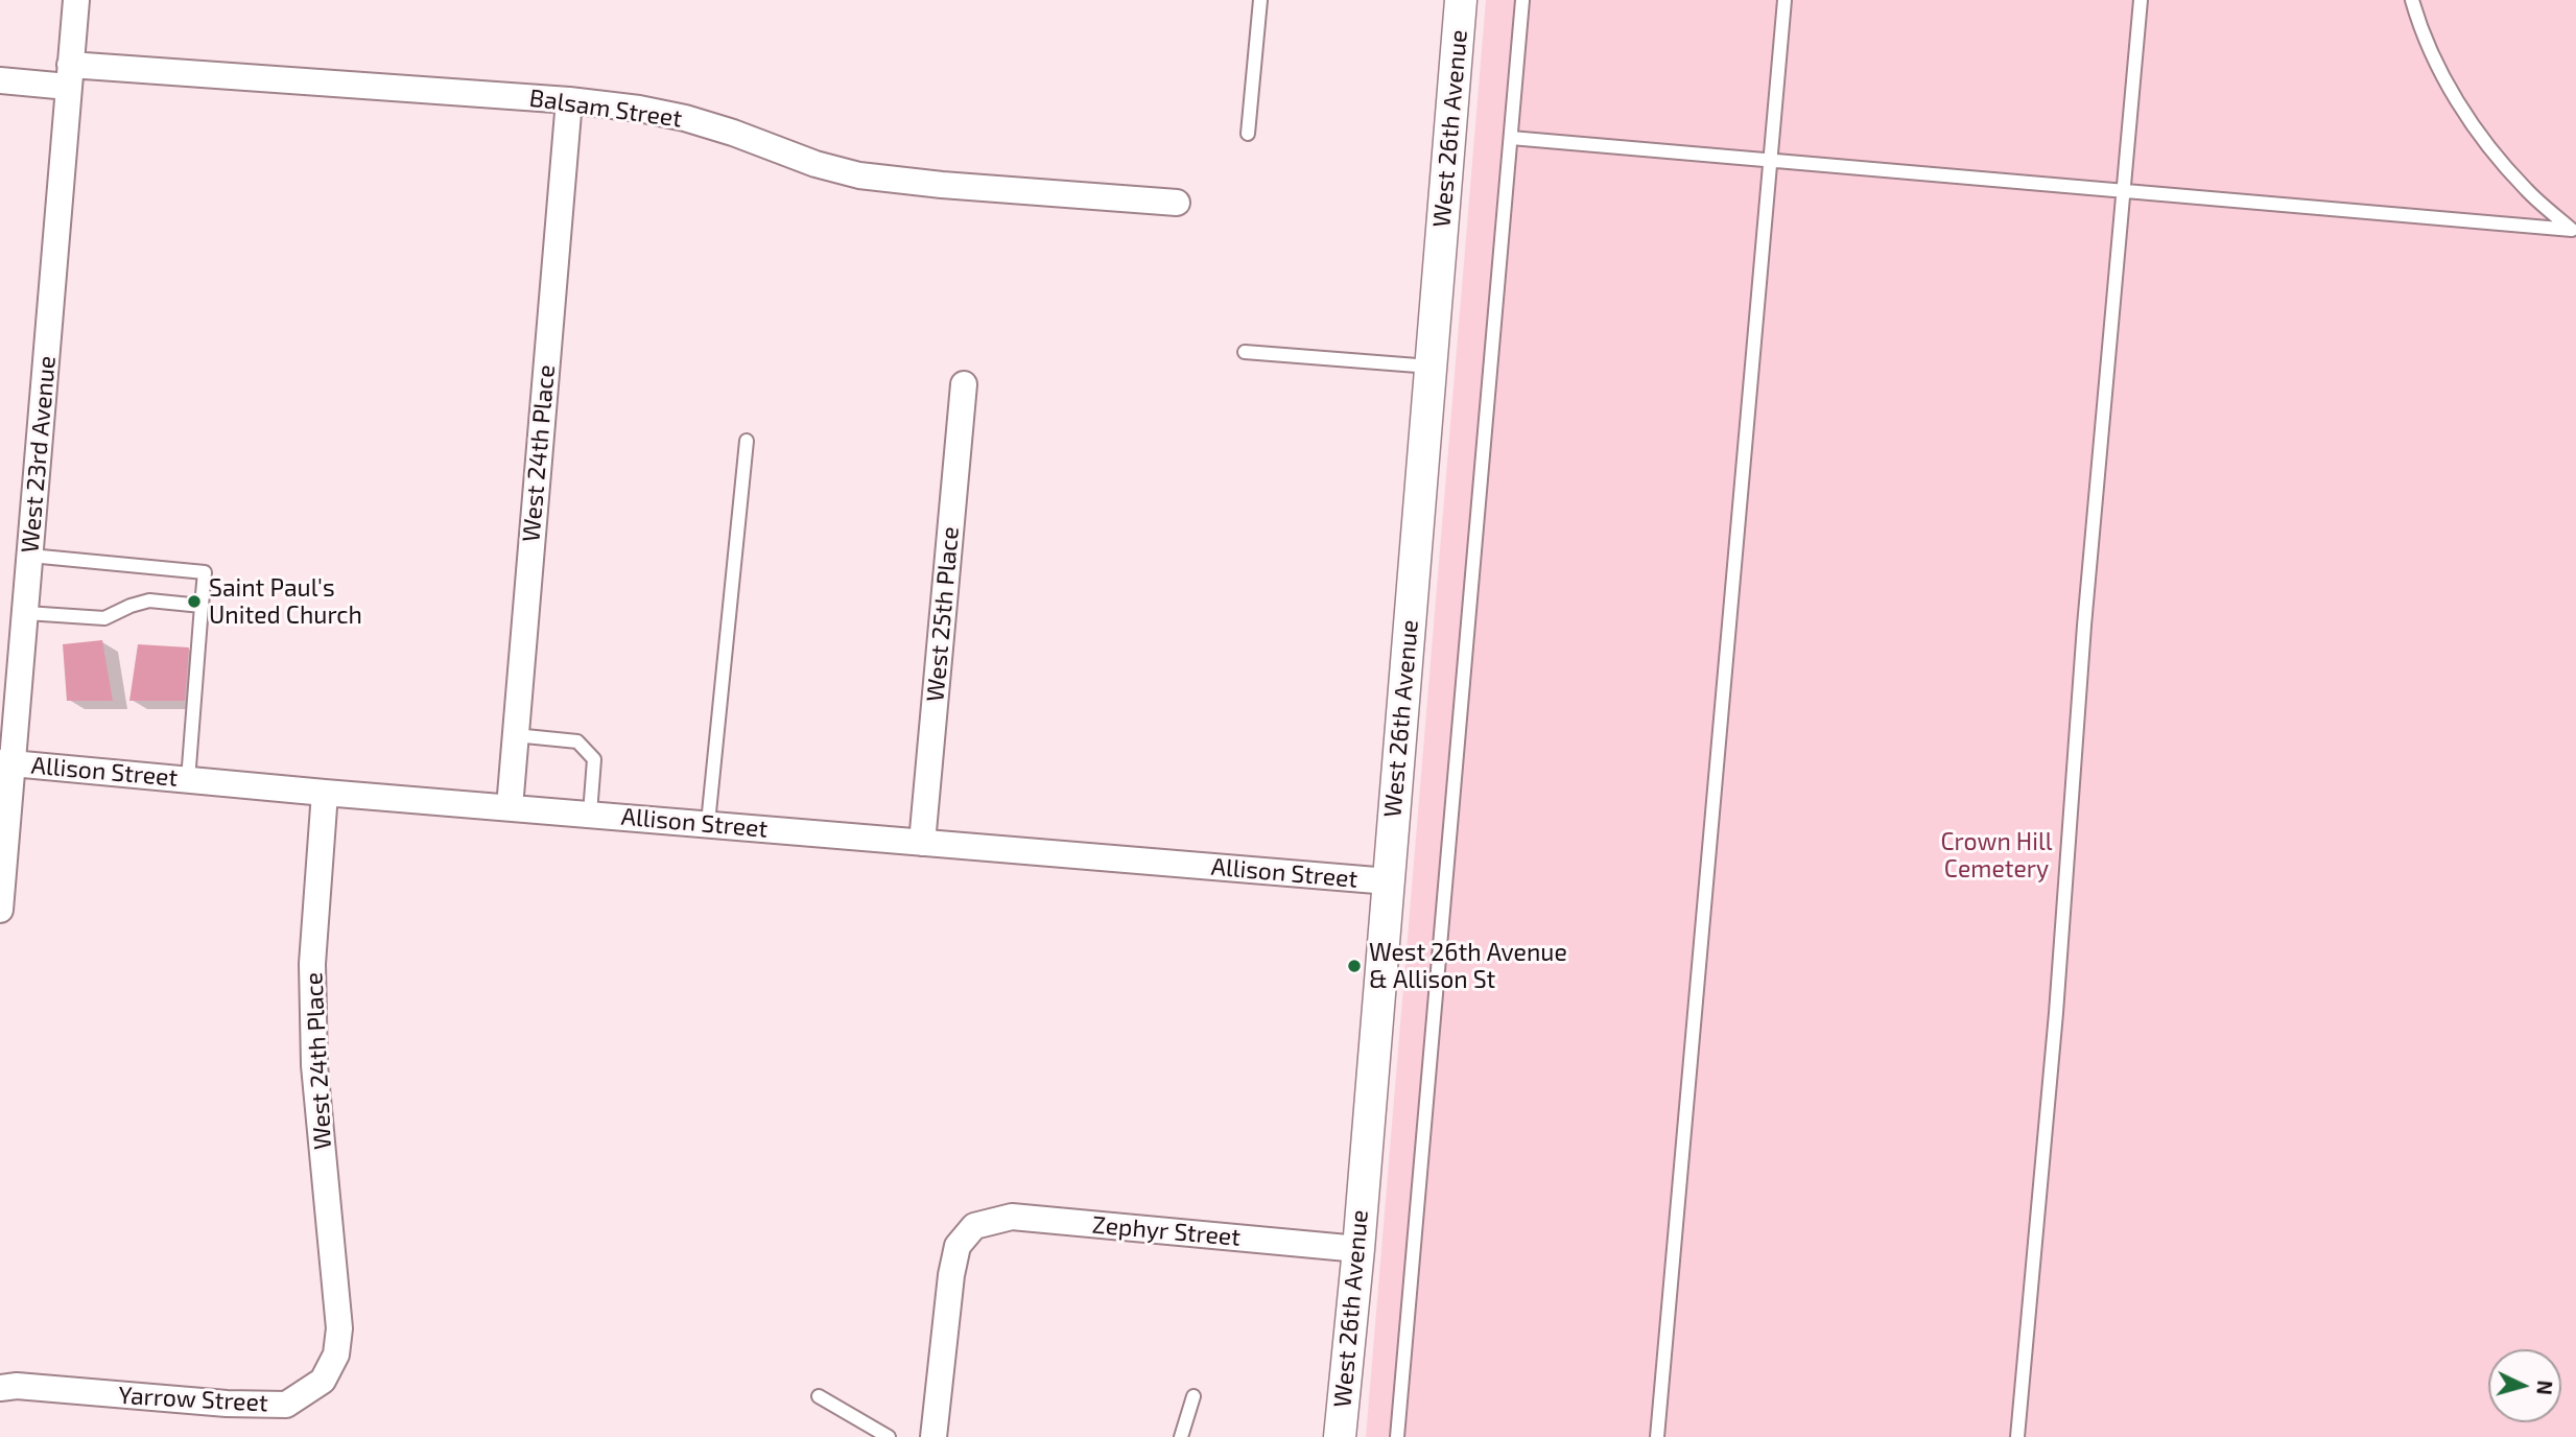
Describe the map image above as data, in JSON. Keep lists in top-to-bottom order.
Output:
{
  "streets": {
    "street": [
      "Balsam Street",
      "West 26th Avenue",
      "West 24th Place",
      "West 23rd Avenue",
      "West 25th Place",
      "Allison Street",
      "Zephyr Street",
      "Yarrow Street"
    ]
  },
  "crossings": [
    ["Balsam Street", "West 24th Place"],
    ["Balsam Street", "West 23rd Avenue"],
    ["West 26th Avenue", "Allison Street"],
    ["West 26th Avenue", "Zephyr Street"],
    ["West 24th Place", "Allison Street"],
    ["West 24th Place", "Yarrow Street"],
    ["West 23rd Avenue", "Allison Street"],
    ["West 25th Place", "Allison Street"]
  ],
  "parks": ["Crown Hill Cemetery"],
  "places": ["Saint Paul's United Church", "West 26th Avenue & Allison St"],
  "north": "right"
}
